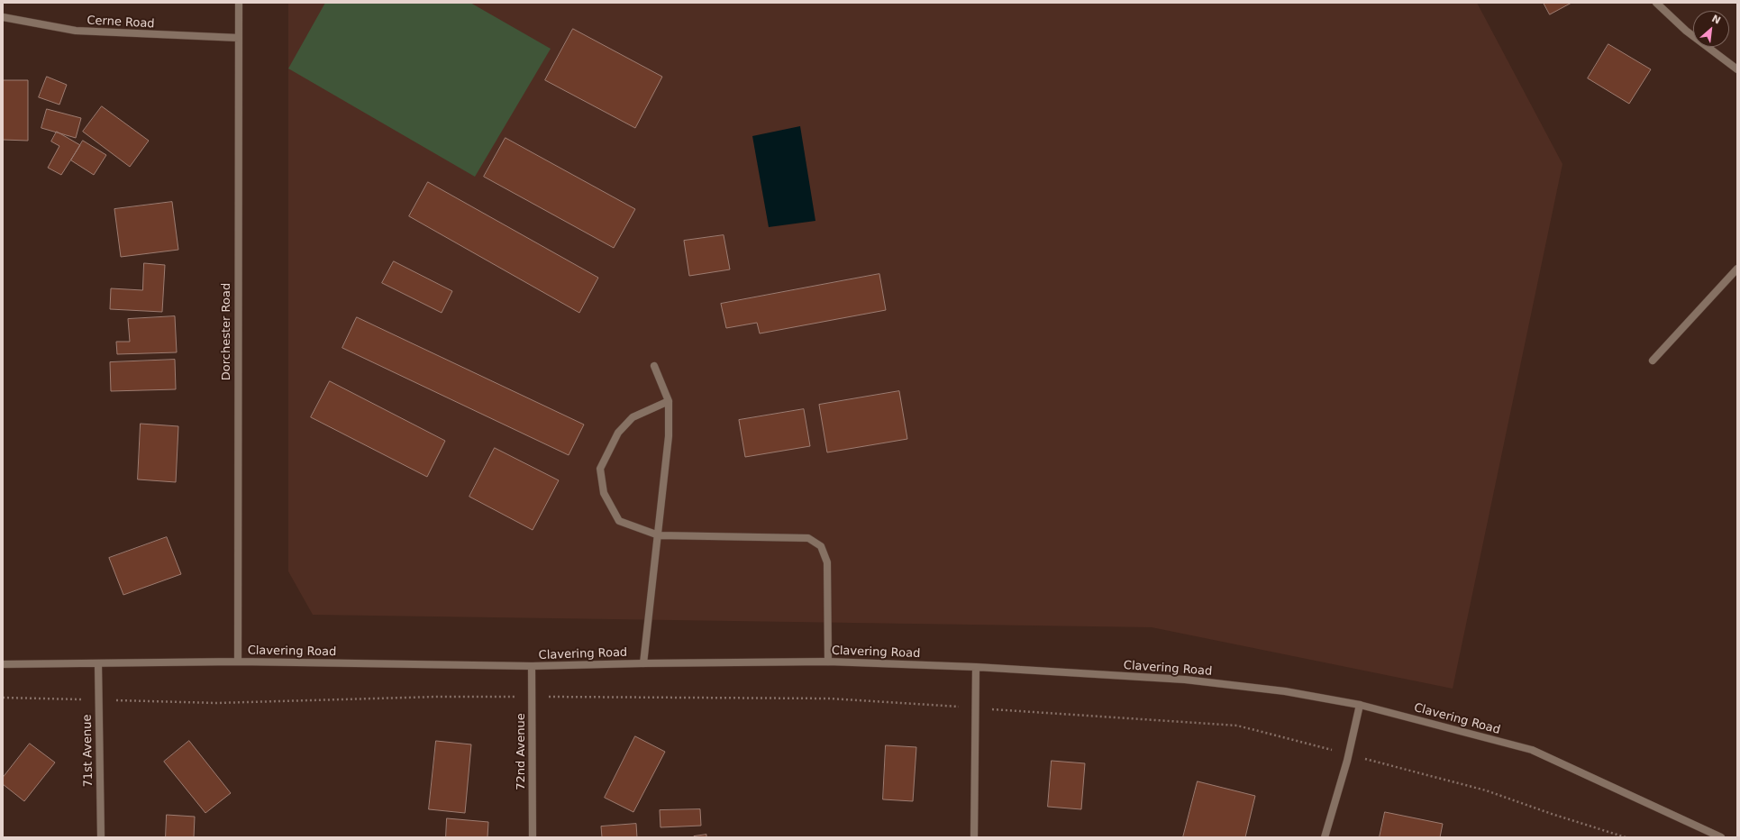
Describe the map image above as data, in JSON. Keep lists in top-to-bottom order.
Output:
{
  "streets": {
    "street": [
      "Cerne Road",
      "Dorchester Road",
      "Clavering Road",
      "71st Avenue",
      "72nd Avenue"
    ]
  },
  "crossings": [
    ["Cerne Road", "Dorchester Road"],
    ["Dorchester Road", "Clavering Road"],
    ["Clavering Road", "71st Avenue"],
    ["Clavering Road", "72nd Avenue"]
  ],
  "north": "top right"
}
